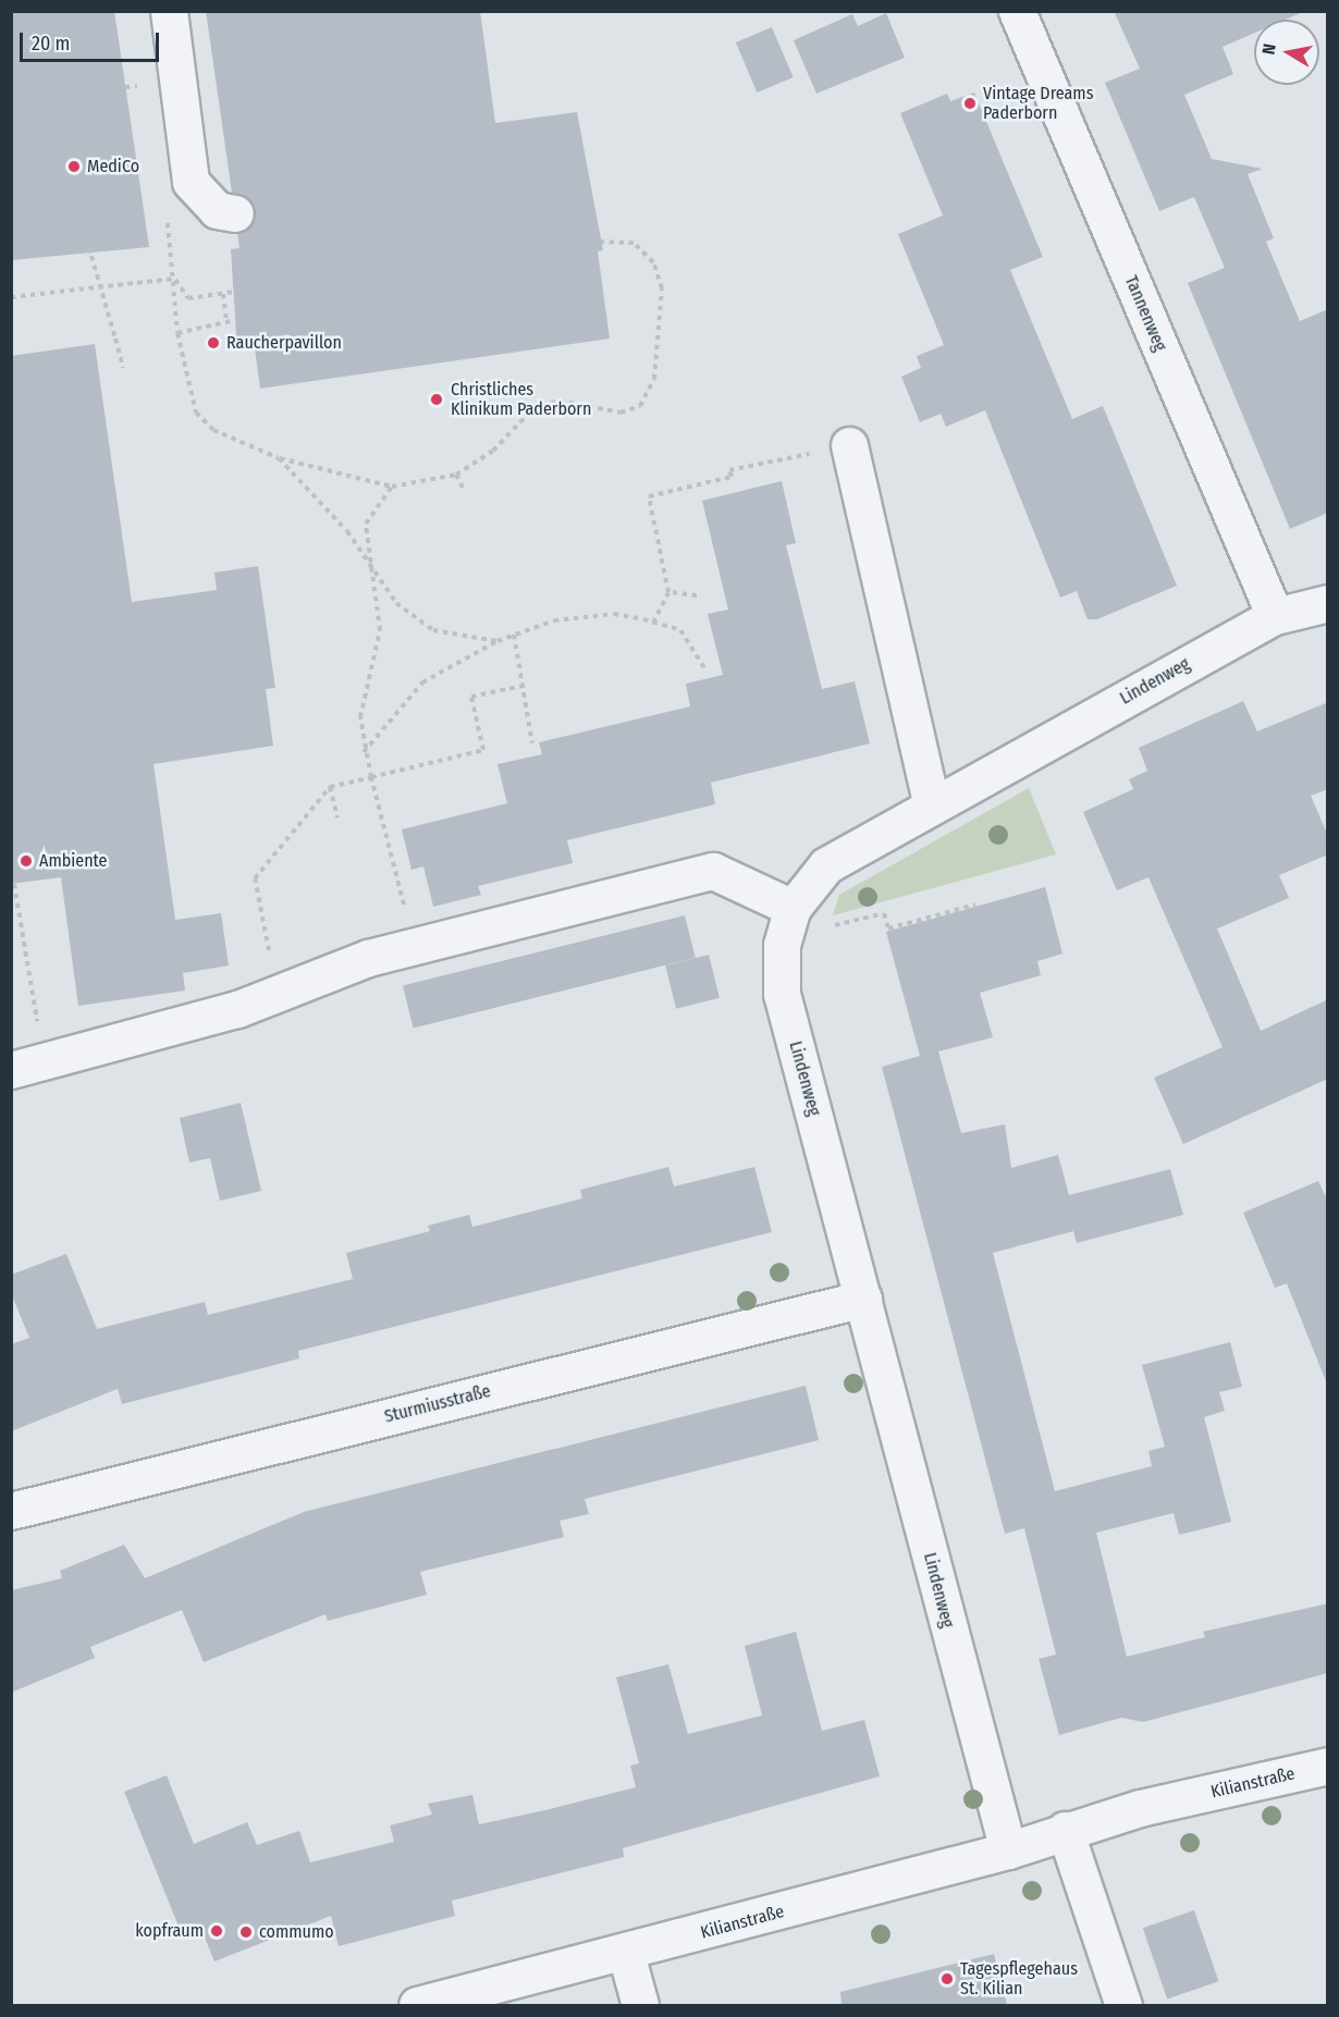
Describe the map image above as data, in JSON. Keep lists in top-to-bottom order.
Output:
{
  "streets": {
    "street": [
      "Tannenweg",
      "Lindenweg",
      "Sturmiusstraße",
      "Kilianstraße"
    ]
  },
  "crossings": [
    ["Tannenweg", "Lindenweg"],
    ["Lindenweg", "Sturmiusstraße"],
    ["Lindenweg", "Kilianstraße"]
  ],
  "places": [
    "Vintage Dreams Paderborn",
    "MediCo",
    "Raucherpavillon",
    "Christliches Klinikum Paderborn",
    "Ambiente",
    "kopfraum",
    "commumo",
    "Tagespflegehaus St. Kilian"
  ],
  "scale_bar": "20 m",
  "north": "left"
}
